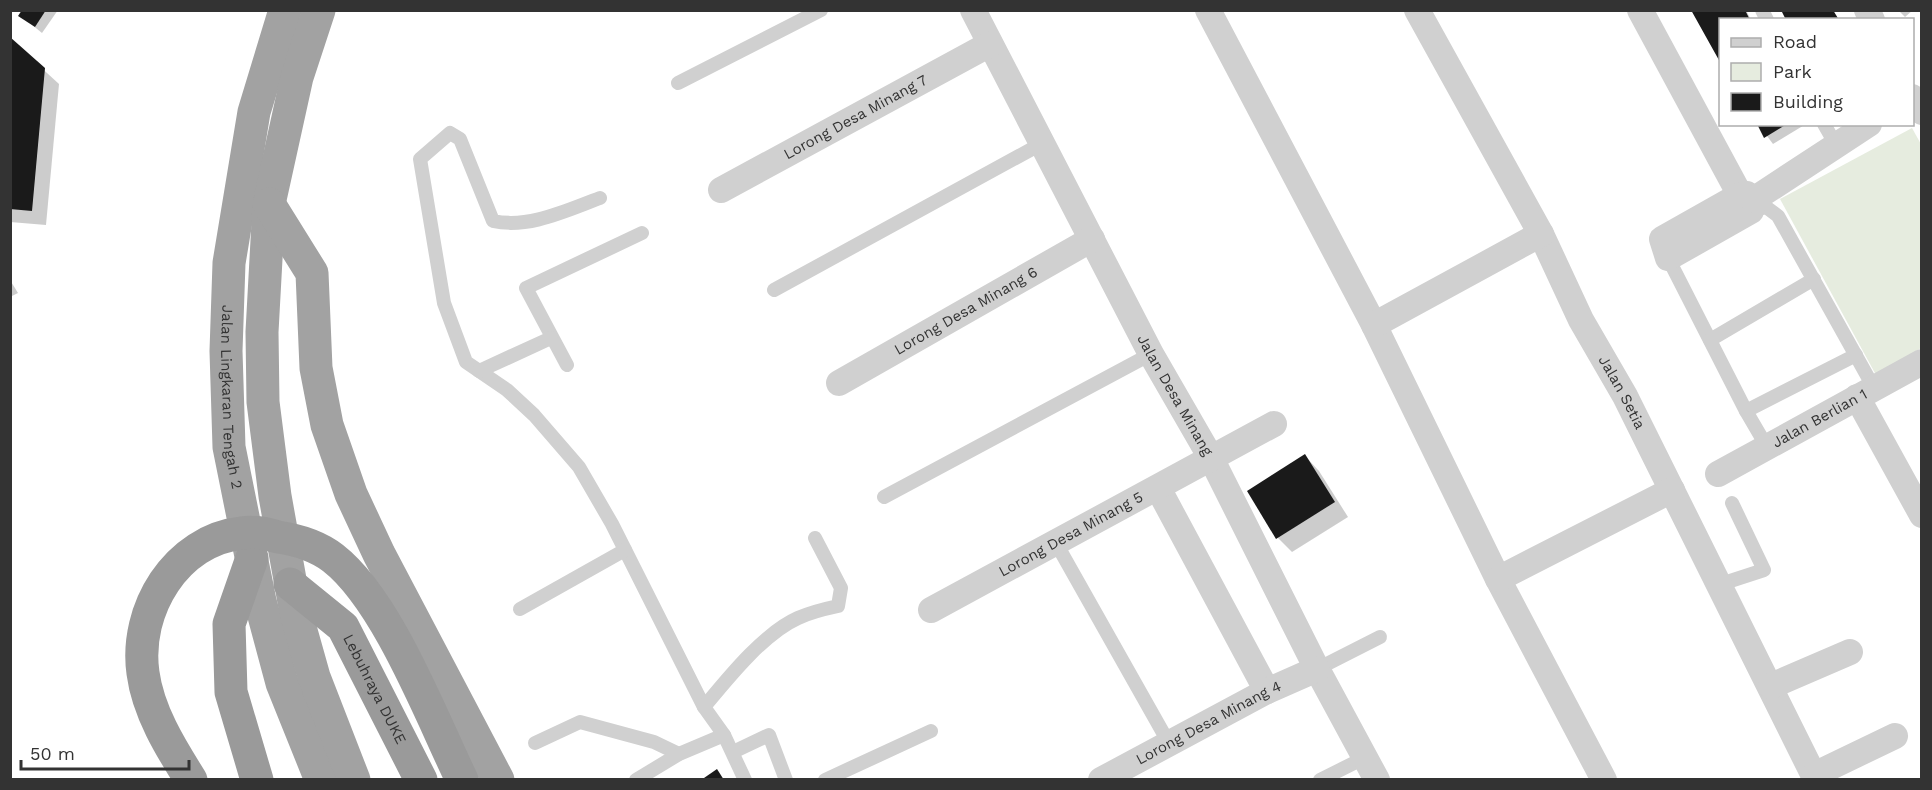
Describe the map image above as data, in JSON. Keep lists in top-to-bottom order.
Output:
{
  "streets": {
    "highway": ["Jalan Lingkaran Tengah 2", "Lebuhraya DUKE"],
    "street": [
      "Lorong Desa Minang 7",
      "Lorong Desa Minang 6",
      "Jalan Setia",
      "Jalan Desa Minang",
      "Jalan Berlian 1",
      "Lorong Desa Minang 5",
      "Lorong Desa Minang 4"
    ]
  },
  "crossings": [
    ["Lorong Desa Minang 7", "Jalan Desa Minang"],
    ["Lorong Desa Minang 6", "Jalan Desa Minang"],
    ["Jalan Desa Minang", "Lorong Desa Minang 5"],
    ["Jalan Desa Minang", "Lorong Desa Minang 4"],
    ["Jalan Lingkaran Tengah 2", "Lebuhraya DUKE"]
  ],
  "legend": ["Road", "Park", "Building"],
  "scale_bar": "50 m"
}
